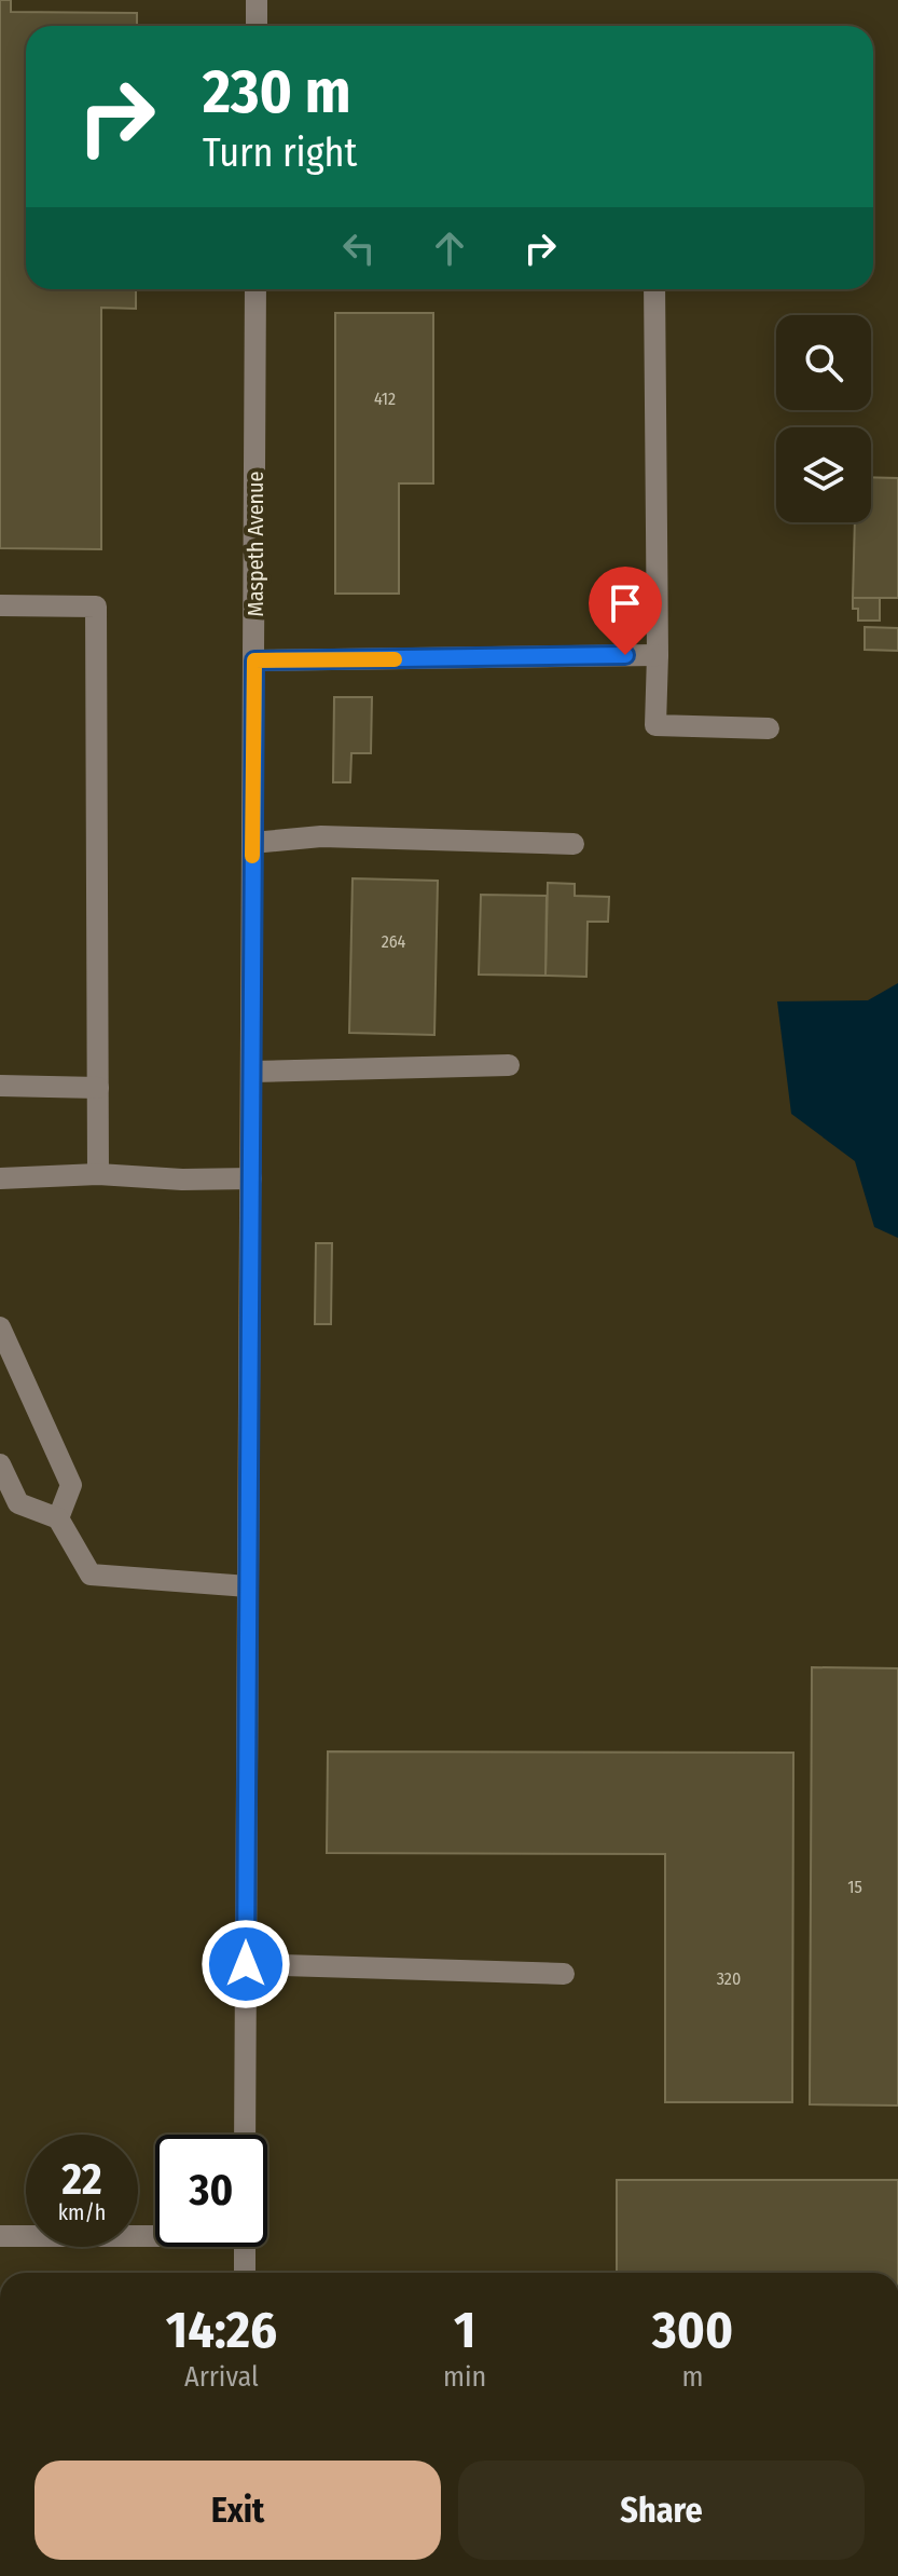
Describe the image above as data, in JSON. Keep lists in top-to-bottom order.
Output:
{
  "streets": {
    "street": ["Maspeth Avenue"]
  },
  "house_numbers": [
    "412",
    "264",
    "15",
    "320"
  ],
  "page": {
    "turn": ["230 m", "Turn right"],
    "speed": "22 km/h",
    "limit": "30",
    "eta": [
      "14:26",
      "Arrival",
      "1",
      "min",
      "300",
      "m"
    ],
    "buttons": ["Exit", "Share"]
  }
}
